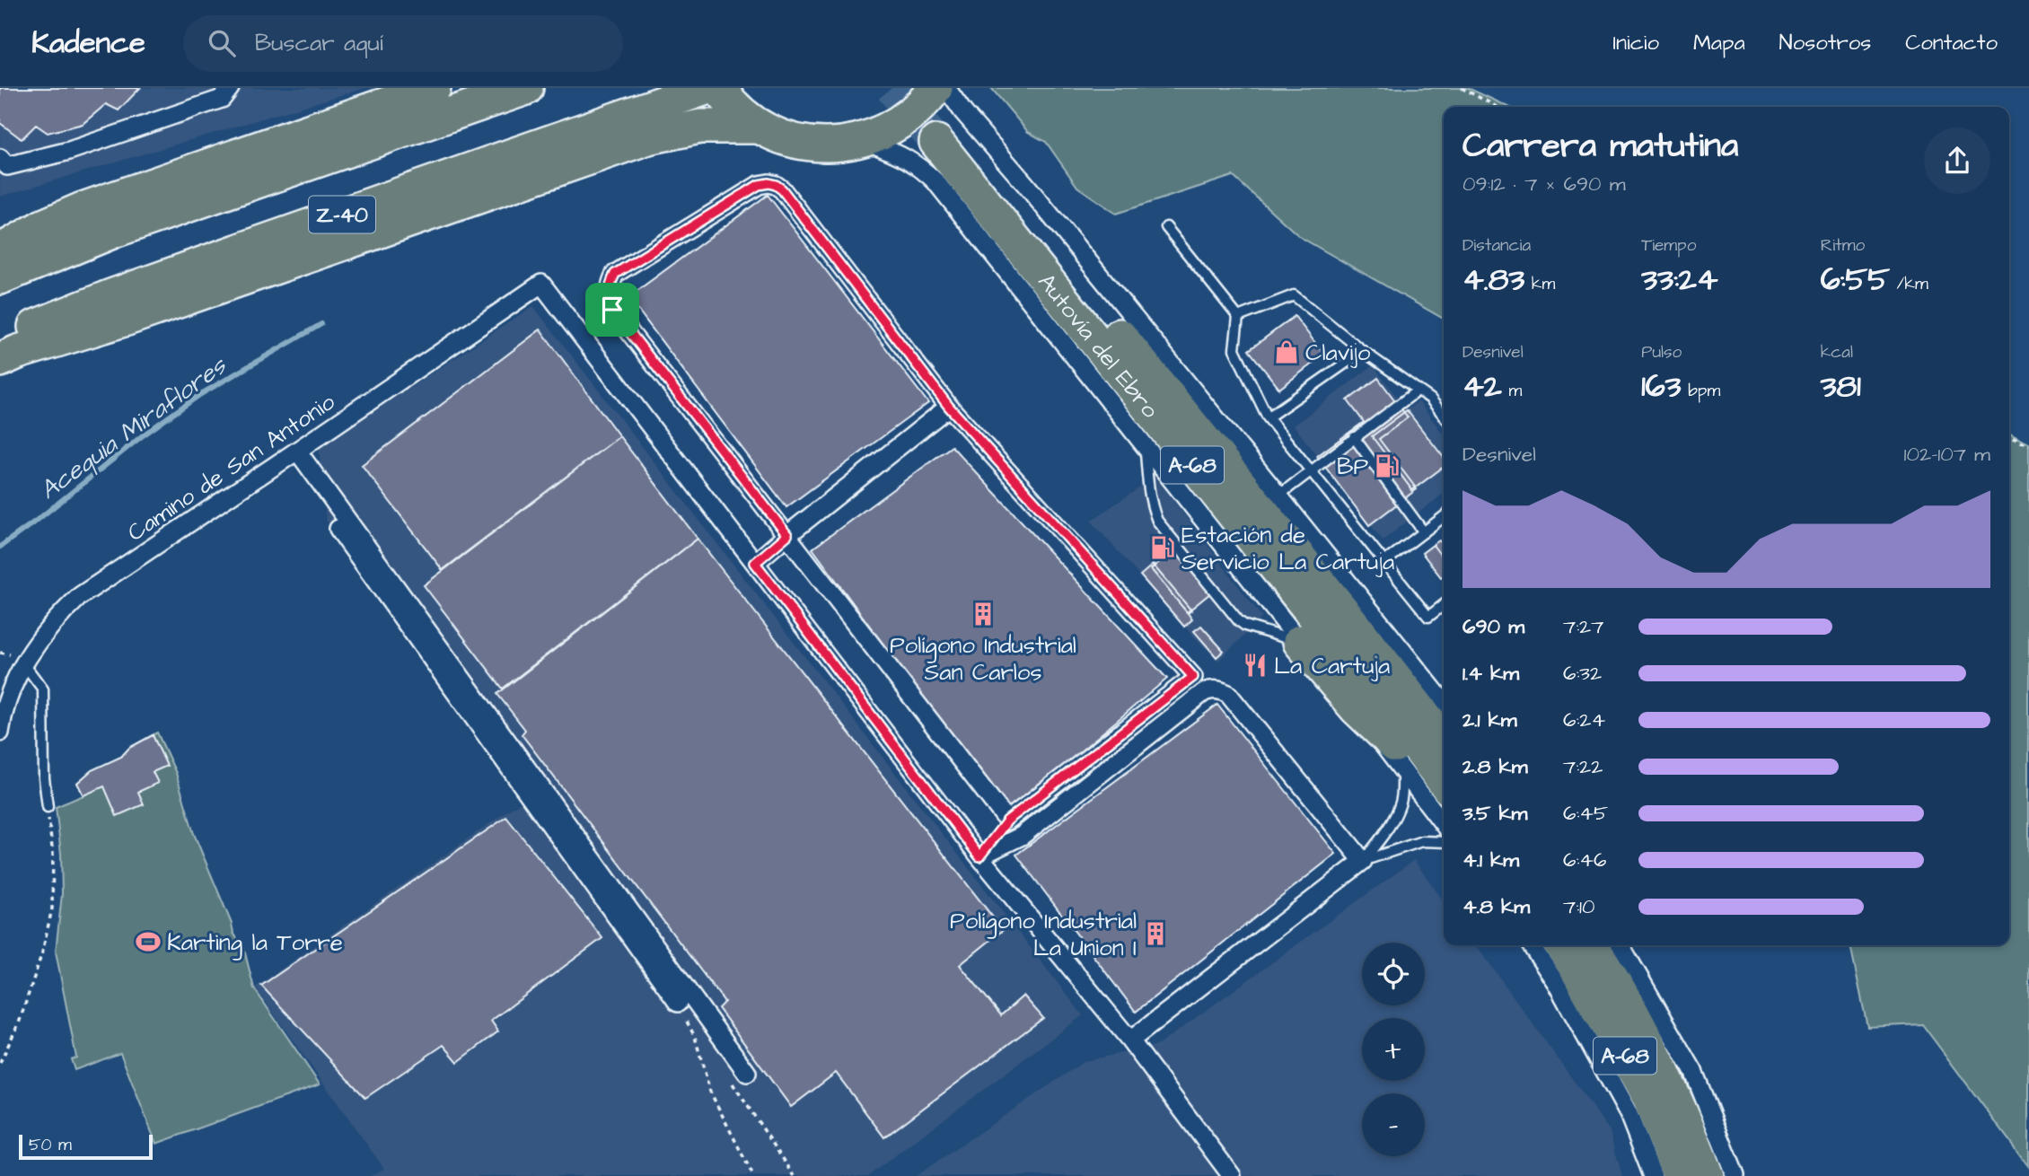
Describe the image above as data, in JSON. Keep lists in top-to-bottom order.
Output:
{
  "streets": {
    "highway": ["Z-40", "Autovía del Ebro", "A-68"],
    "street": ["Camino de San Antonio"]
  },
  "water": ["Acequia Miraflores"],
  "places": {
    "shop": ["Clavijo"],
    "fuel station": ["BP", "Estación de Servicio La Cartuja"],
    "building": ["Polígono Industrial San Carlos", "Polígono Industrial La Union I"],
    "restaurant": ["La Cartuja"],
    "sports": ["Karting la Torre"]
  },
  "scale_bar": "50 m",
  "page": {
    "header": "Kadence",
    "search": "Buscar aquí",
    "nav": [
      "Inicio",
      "Mapa",
      "Nosotros",
      "Contacto"
    ],
    "heading": ["Carrera matutina", "09:12 · 7 × 690 m"],
    "stats": [
      ["Distancia", "4.83 km"],
      ["Tiempo", "33:24"],
      ["Ritmo", "6:55 /km"],
      ["Desnivel", "42 m"],
      ["Pulso", "163 bpm"],
      ["kcal", "381"]
    ],
    "chart": ["Desnivel", "102–107 m"],
    "list": [
      {
        "name": "690 m",
        "note": "7:27"
      },
      {
        "name": "1.4 km",
        "note": "6:32"
      },
      {
        "name": "2.1 km",
        "note": "6:24"
      },
      {
        "name": "2.8 km",
        "note": "7:22"
      },
      {
        "name": "3.5 km",
        "note": "6:45"
      },
      {
        "name": "4.1 km",
        "note": "6:46"
      },
      {
        "name": "4.8 km",
        "note": "7:10"
      }
    ],
    "map_buttons": ["+", "−"],
    "scale": "50 m"
  }
}
